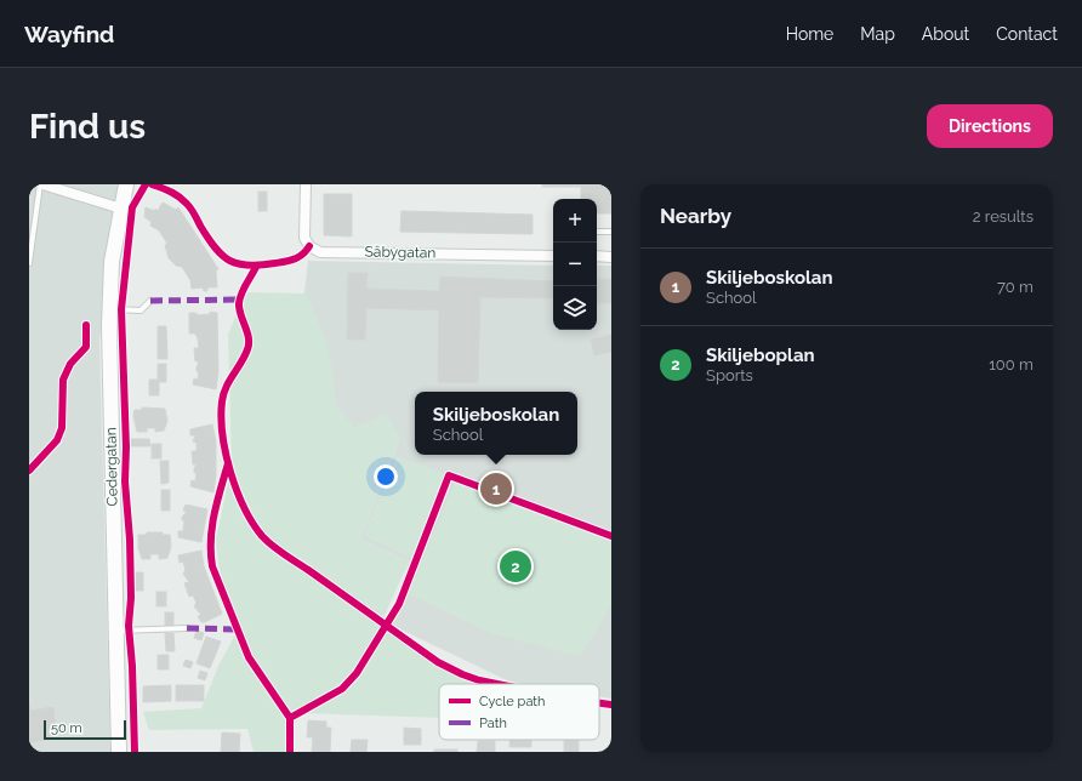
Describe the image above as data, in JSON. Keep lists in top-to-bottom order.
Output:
{
  "streets": {
    "street": ["Säbygatan", "Cedergatan"]
  },
  "legend": ["Cycle path", "Path"],
  "scale_bar": "50 m",
  "page": {
    "header": "Wayfind",
    "nav": [
      "Home",
      "Map",
      "About",
      "Contact"
    ],
    "buttons": "Directions",
    "title": "Find us",
    "heading": ["Nearby", "2 results"],
    "map_buttons": ["+", "−"],
    "list": [
      {
        "mark": "1",
        "name": "Skiljeboskolan",
        "note": "School",
        "value": "70 m"
      },
      {
        "mark": "2",
        "name": "Skiljeboplan",
        "note": "Sports",
        "value": "100 m"
      }
    ],
    "popup": ["Skiljeboskolan", "School"],
    "pins": ["1", "2"],
    "scale": "50 m"
  }
}
